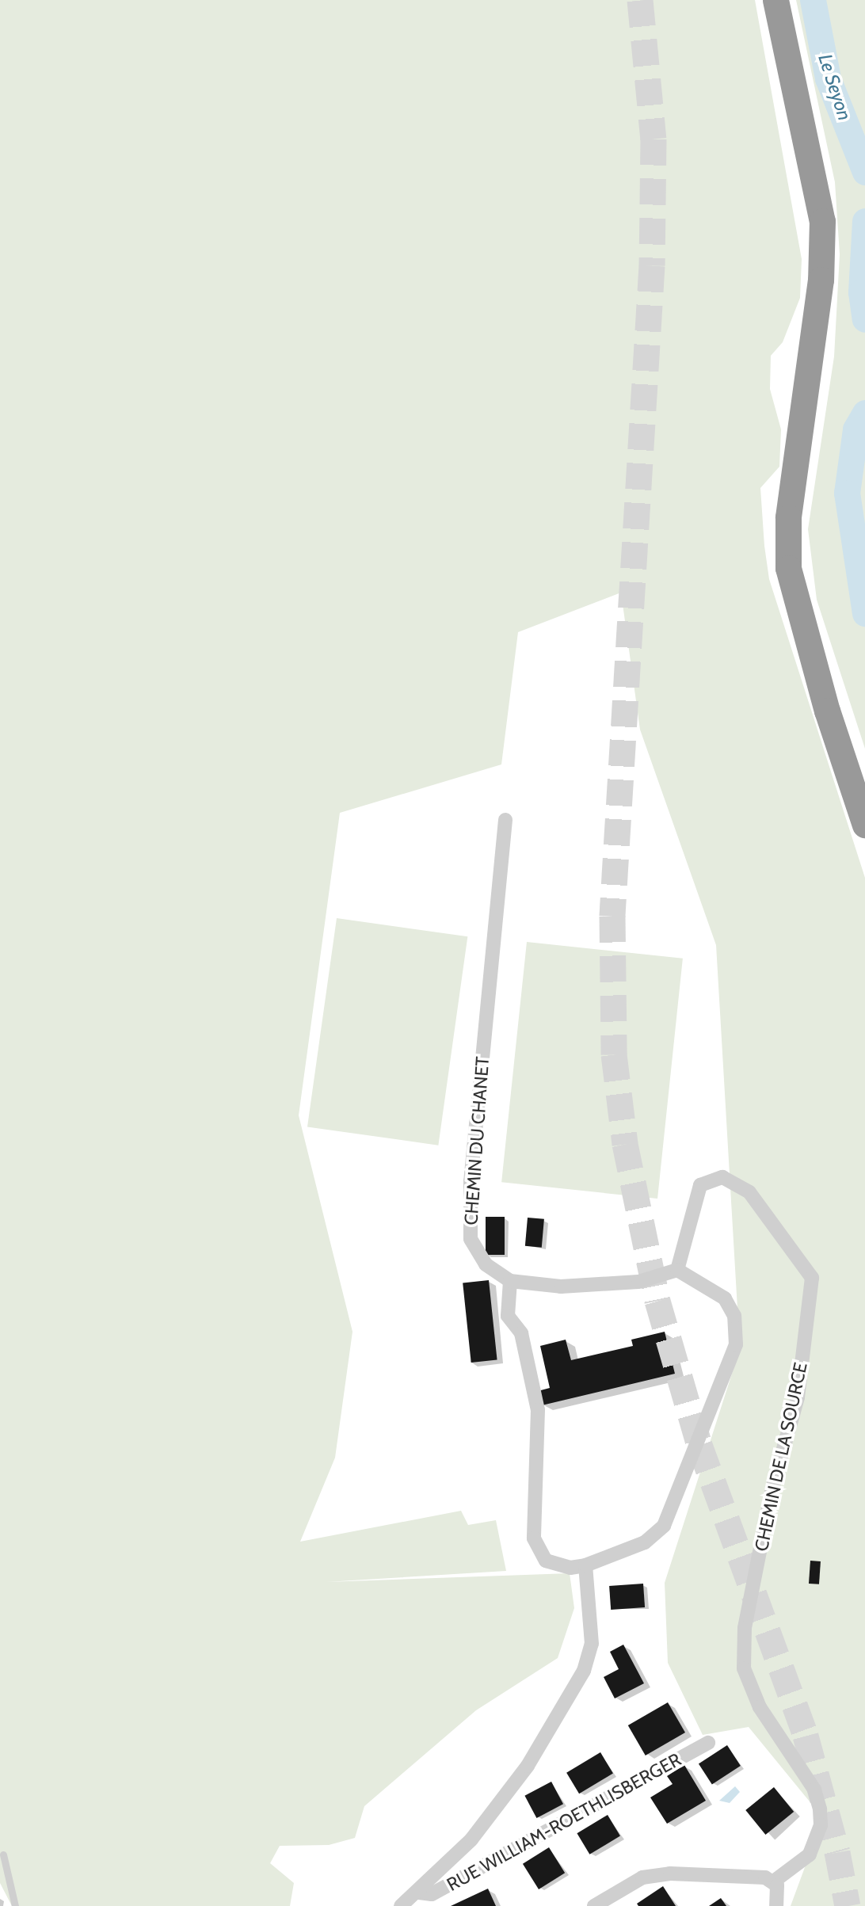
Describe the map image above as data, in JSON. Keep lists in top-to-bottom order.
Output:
{
  "streets": {
    "street": ["CHEMIN DU CHANET", "CHEMIN DE LA SOURCE", "RUE WILLIAM-ROETHLISBERGER"]
  },
  "water": ["Le Seyon"]
}
